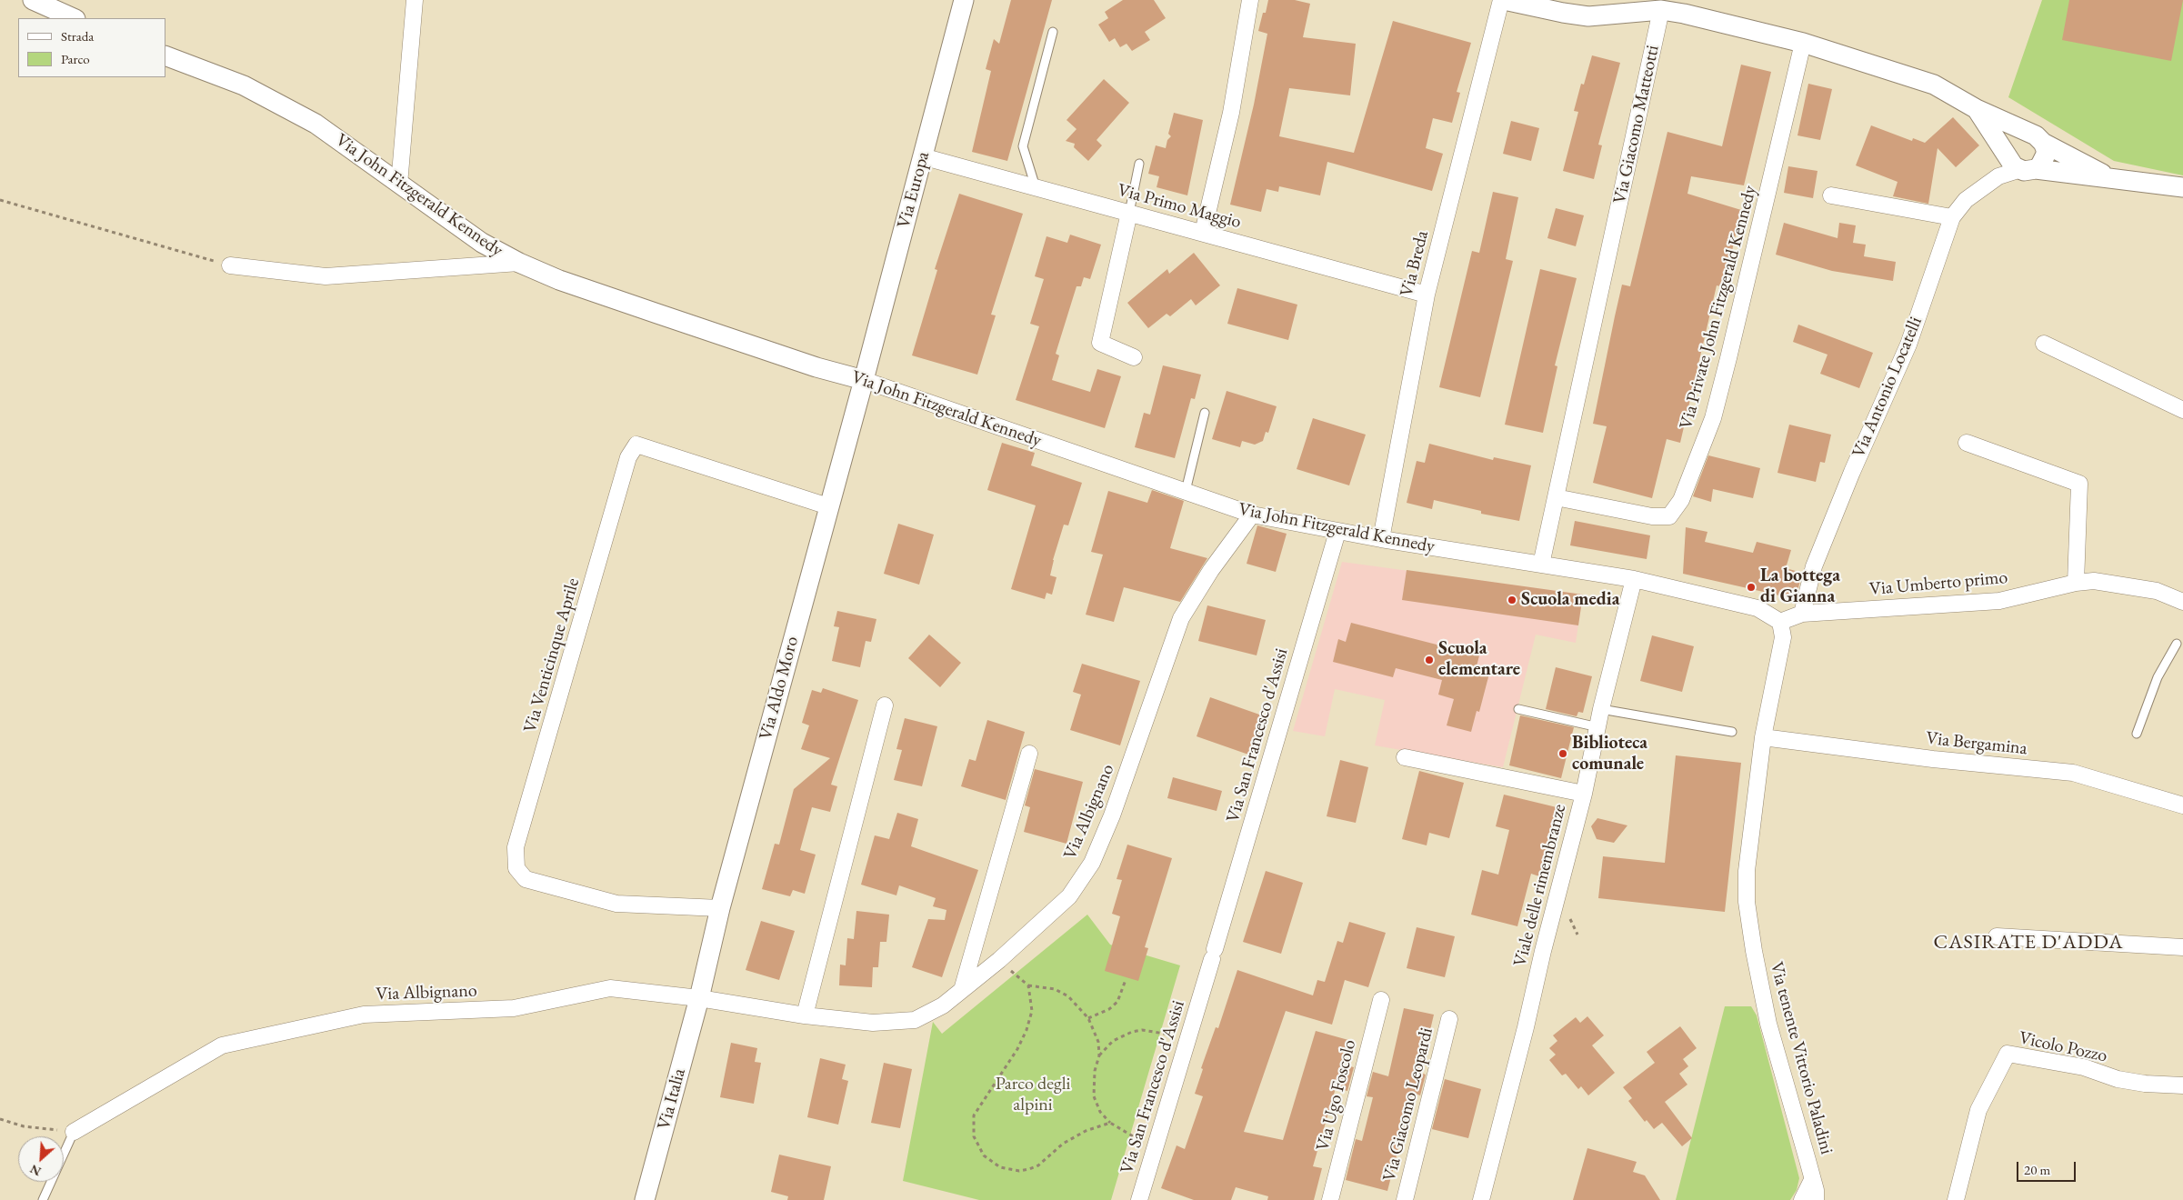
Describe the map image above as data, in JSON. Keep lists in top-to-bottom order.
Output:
{
  "streets": {
    "street": [
      "Via Giacomo Matteotti",
      "Via Europa",
      "Via John Fitzgerald Kennedy",
      "Via Primo Maggio",
      "Via Breda",
      "Via Private John Fitzgerald Kennedy",
      "Via Antonio Locatelli",
      "Via Umberto primo",
      "Via Venticinque Aprile",
      "Via Aldo Moro",
      "Via San Francesco d'Assisi",
      "Via Bergamina",
      "Via Albignano",
      "Viale delle rimembranze",
      "Vicolo Pozzo",
      "Via tenente Vittorio Paladini",
      "Via Ugo Foscolo",
      "Via Italia",
      "Via Giacomo Leopardi"
    ]
  },
  "crossings": [
    ["Via Giacomo Matteotti", "Via John Fitzgerald Kennedy"],
    ["Via Giacomo Matteotti", "Via Private John Fitzgerald Kennedy"],
    ["Via Europa", "Via John Fitzgerald Kennedy"],
    ["Via Europa", "Via Primo Maggio"],
    ["Via Europa", "Via Aldo Moro"],
    ["Via John Fitzgerald Kennedy", "Via Breda"],
    ["Via John Fitzgerald Kennedy", "Via Aldo Moro"],
    ["Via John Fitzgerald Kennedy", "Via San Francesco d'Assisi"],
    ["Via John Fitzgerald Kennedy", "Via Albignano"],
    ["Via John Fitzgerald Kennedy", "Viale delle rimembranze"],
    ["Via John Fitzgerald Kennedy", "Via tenente Vittorio Paladini"],
    ["Via Primo Maggio", "Via Breda"],
    ["Via Antonio Locatelli", "Via Umberto primo"],
    ["Via Venticinque Aprile", "Via Aldo Moro"],
    ["Via Aldo Moro", "Via Albignano"],
    ["Via Aldo Moro", "Via Italia"],
    ["Via Bergamina", "Via tenente Vittorio Paladini"],
    ["Via Albignano", "Via Italia"]
  ],
  "districts": ["CASIRATE D'ADDA"],
  "parks": ["Parco degli alpini"],
  "places": [
    "La bottega di Gianna",
    "Scuola media",
    "Scuola elementare",
    "Biblioteca comunale"
  ],
  "legend": ["Strada", "Parco"],
  "scale_bar": "20 m",
  "north": "bottom left"
}
